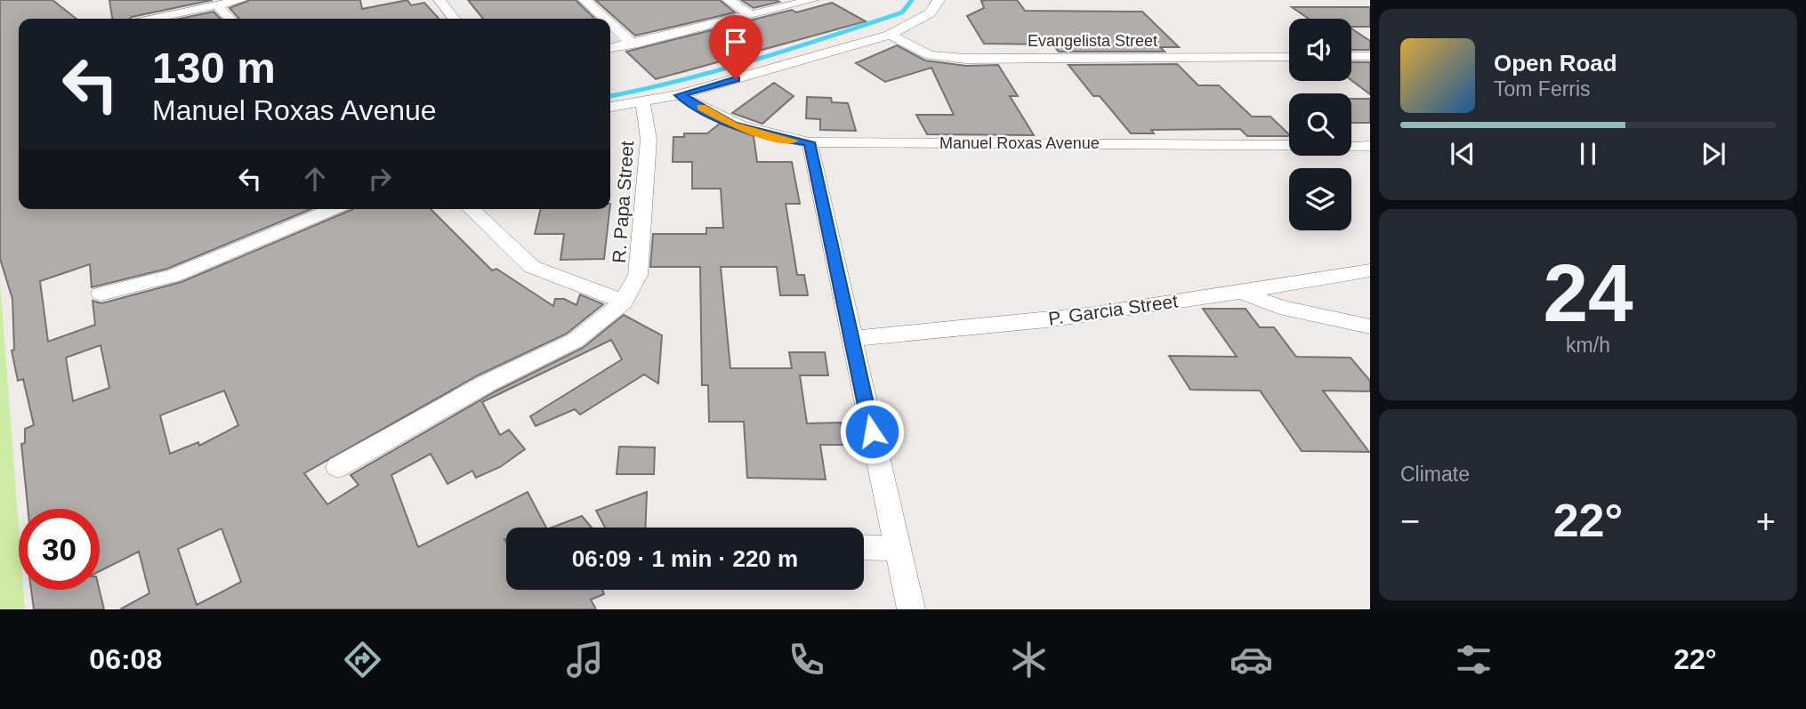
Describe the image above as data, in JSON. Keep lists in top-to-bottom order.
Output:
{
  "streets": {
    "street": [
      "Evangelista Street",
      "Manuel Roxas Avenue",
      "R. Papa Street",
      "P. Garcia Street"
    ]
  },
  "page": {
    "turn": ["130 m", "Manuel Roxas Avenue"],
    "song": ["Open Road", "Tom Ferris"],
    "tile": [
      ["24", "km/h"],
      "Climate"
    ],
    "heat": ["−", "22°", "+"],
    "limit": "30",
    "trip": "06:09 · 1 min · 220 m",
    "tabs": ["06:08", "22°"]
  }
}
